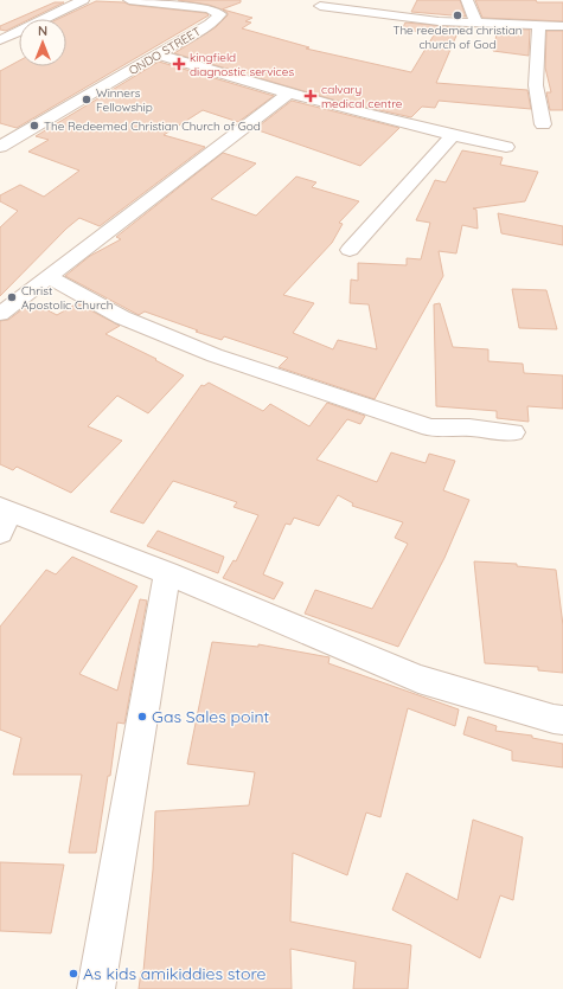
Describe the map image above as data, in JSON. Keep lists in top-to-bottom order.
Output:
{
  "streets": {
    "street": ["ONDO STREET"]
  },
  "places": {
    "other": [
      "The reedemed christian church of God",
      "Winners Fellowship",
      "The Redeemed Christian Church of God",
      "Christ Apostolic Church",
      "Gas Sales point",
      "As kids amikiddies store"
    ],
    "health": ["kingfield diagnostic services", "calvary medical centre"]
  },
  "north": "top"
}
